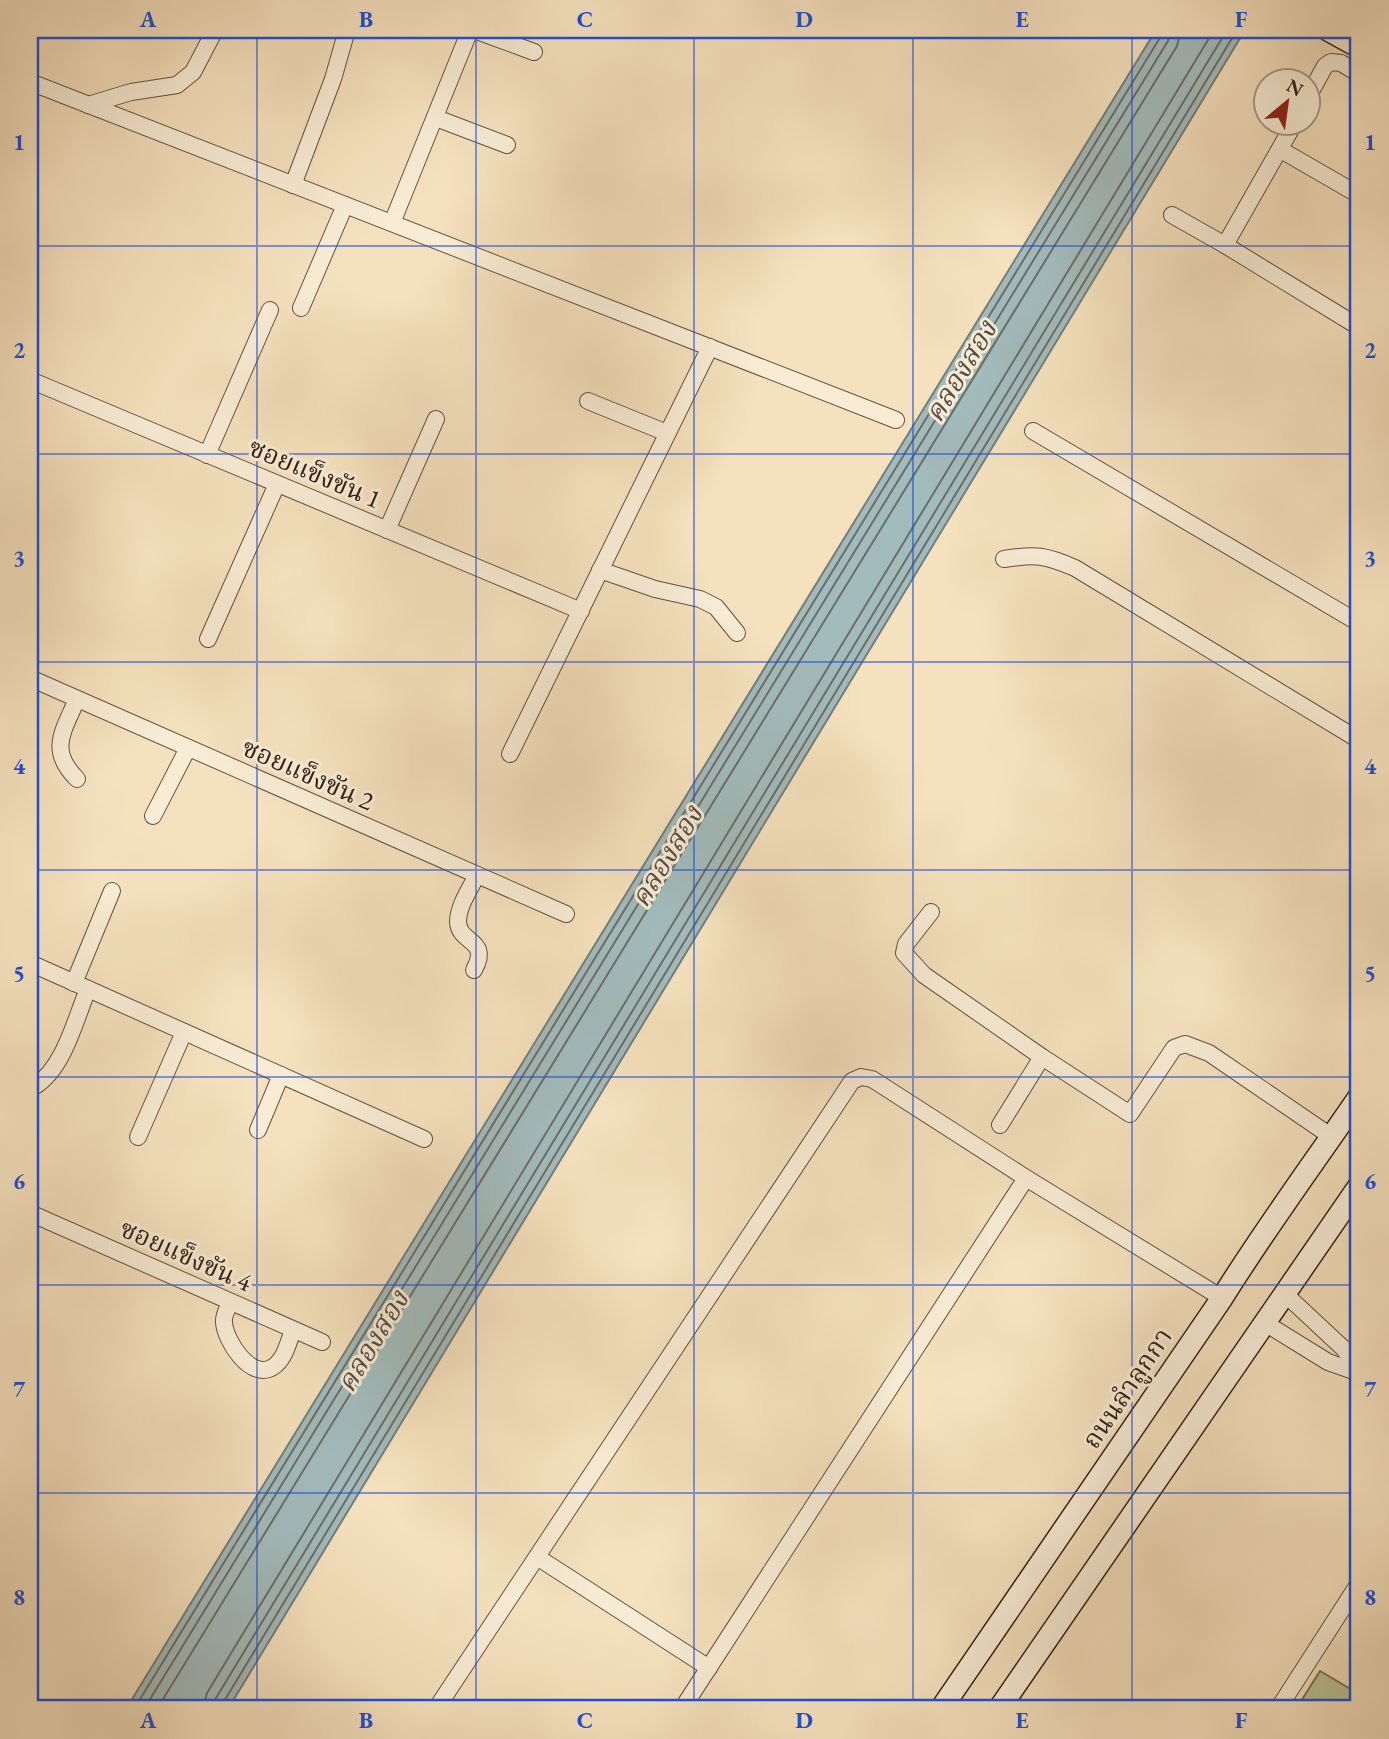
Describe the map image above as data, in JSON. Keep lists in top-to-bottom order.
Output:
{
  "streets": {
    "main road": ["ถนนลำลูกกา"],
    "street": ["ซอยแข็งขัน 1", "ซอยแข็งขัน 2", "ซอยแข็งขัน 4"]
  },
  "water": ["คลองสอง"],
  "north": "top right",
  "grid": {
    "columns": [
      "A",
      "B",
      "C",
      "D",
      "E",
      "F"
    ],
    "rows": [
      "1",
      "2",
      "3",
      "4",
      "5",
      "6",
      "7",
      "8"
    ]
  }
}
